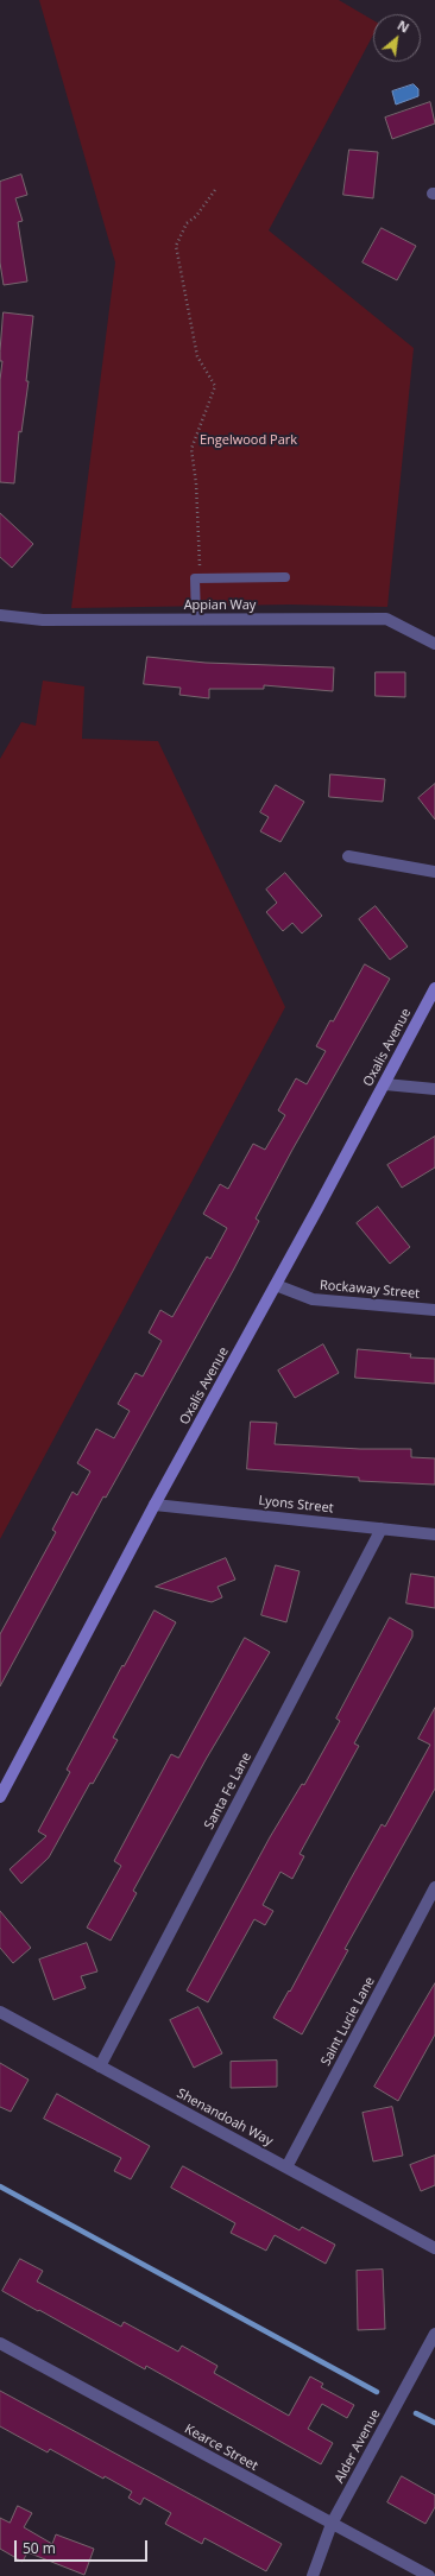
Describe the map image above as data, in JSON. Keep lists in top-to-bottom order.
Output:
{
  "streets": {
    "street": [
      "Appian Way",
      "Oxalis Avenue",
      "Rockaway Street",
      "Lyons Street",
      "Santa Fe Lane",
      "Saint Lucie Lane",
      "Shenandoah Way",
      "Alder Avenue",
      "Kearce Street"
    ]
  },
  "crossings": [
    ["Oxalis Avenue", "Rockaway Street"],
    ["Oxalis Avenue", "Lyons Street"],
    ["Lyons Street", "Santa Fe Lane"],
    ["Santa Fe Lane", "Shenandoah Way"],
    ["Saint Lucie Lane", "Shenandoah Way"],
    ["Alder Avenue", "Kearce Street"]
  ],
  "parks": ["Engelwood Park"],
  "scale_bar": "50 m",
  "north": "top right"
}
